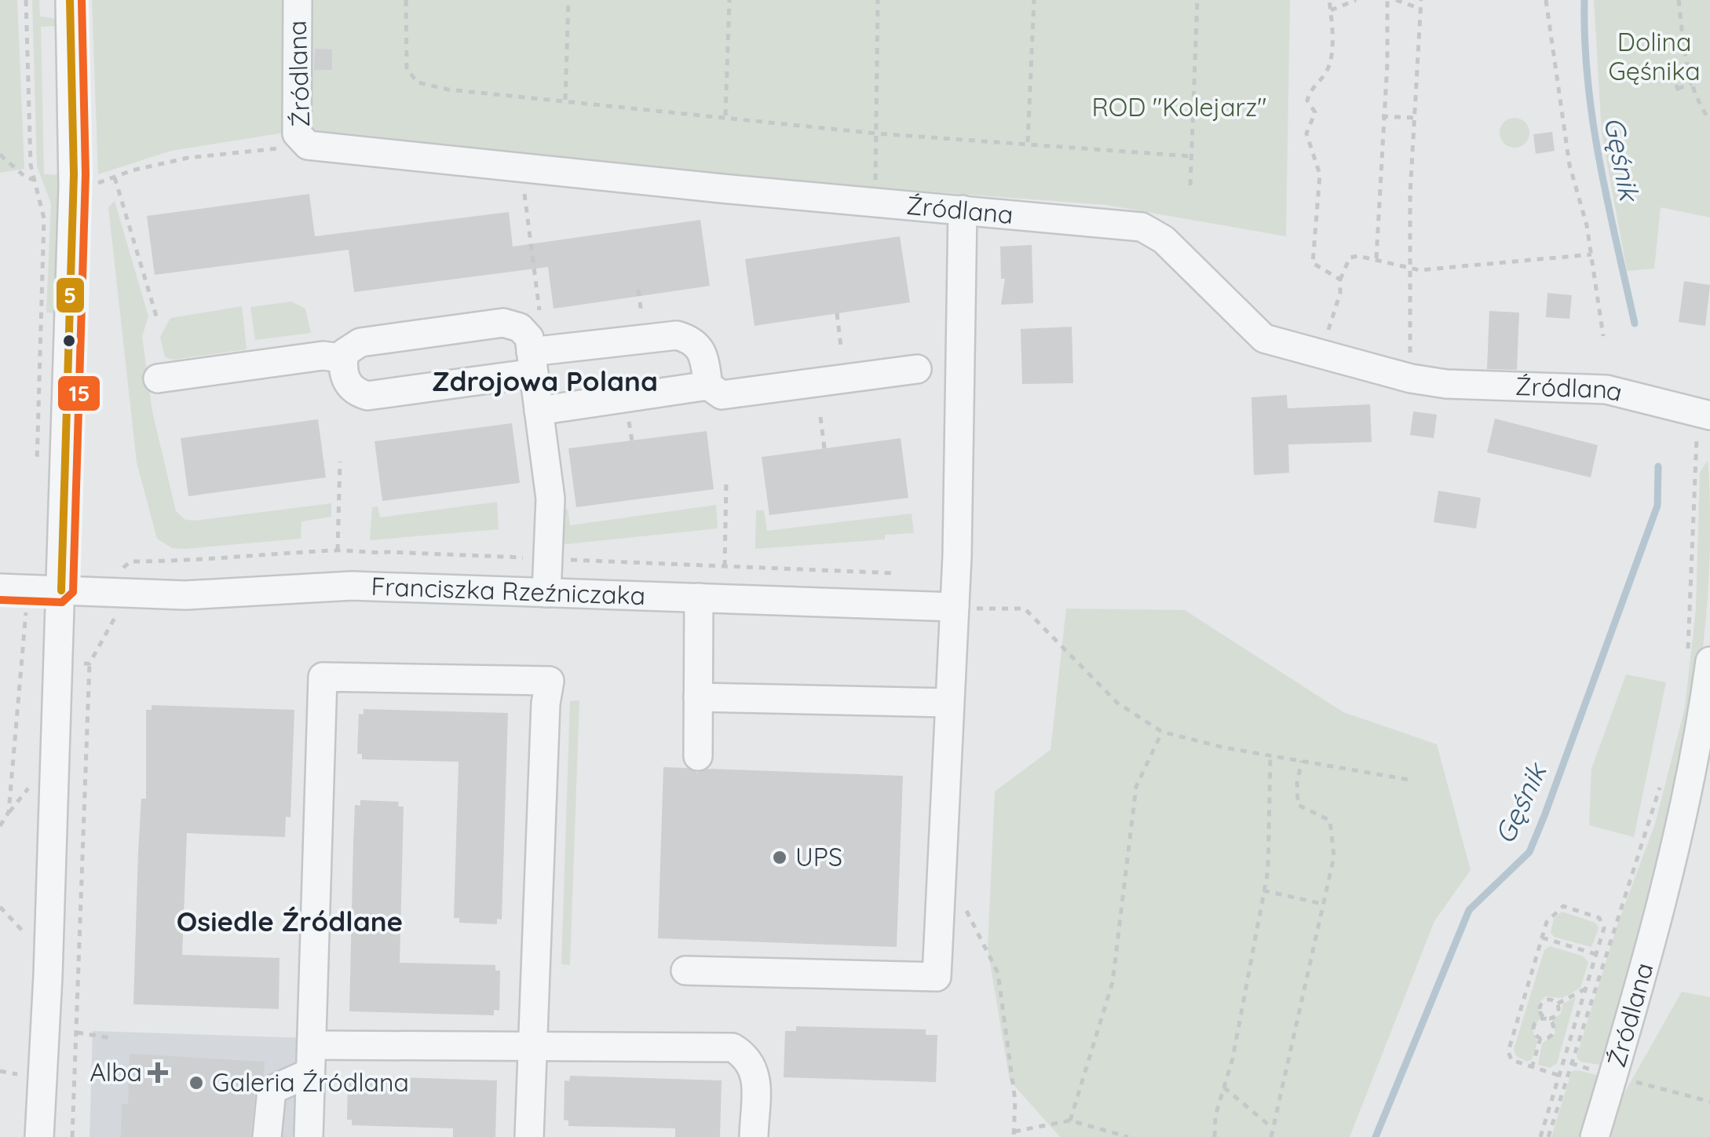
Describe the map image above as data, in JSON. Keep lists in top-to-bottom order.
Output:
{
  "streets": {
    "street": ["Źródlana", "Franciszka Rzeźniczaka"]
  },
  "districts": ["Zdrojowa Polana", "Osiedle Źródlane"],
  "water": ["Gęśnik"],
  "parks": ["Dolina Gęśnika", "ROD \"Kolejarz\""],
  "places": {
    "other": ["UPS", "Galeria Źródlana"],
    "health": ["Alba"]
  },
  "lines": ["transit line 5", "transit line 15"]
}
